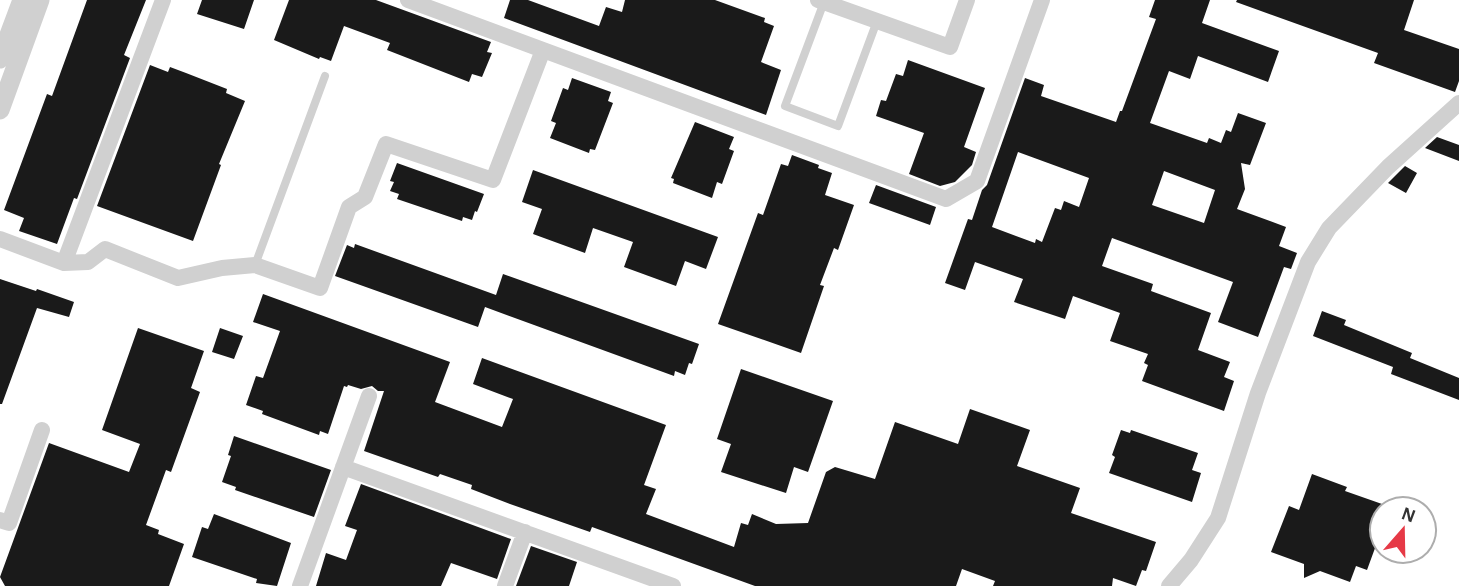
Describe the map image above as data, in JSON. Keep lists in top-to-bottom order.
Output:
{
  "north": "top"
}
